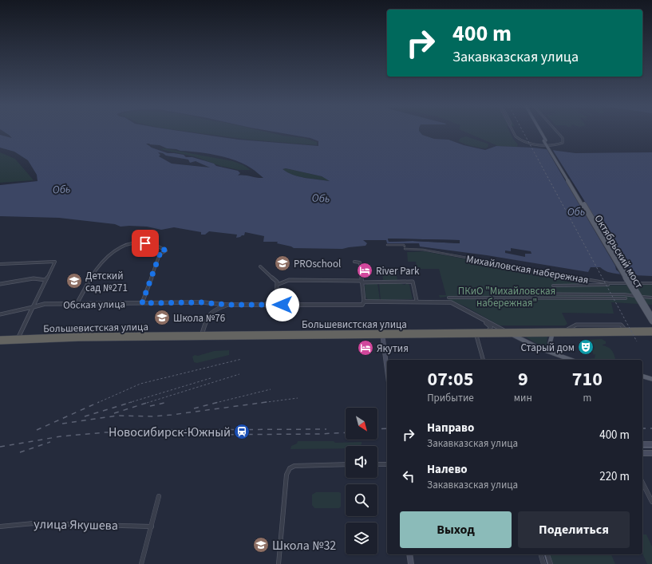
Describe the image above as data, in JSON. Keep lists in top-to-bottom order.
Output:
{
  "streets": {
    "highway": ["Большевистская улица"],
    "main road": ["Октябрьский мост"],
    "street": ["Михайловская набережная", "Обская улица", "улица Якушева"]
  },
  "water": ["Обь"],
  "parks": ["ПКиО \"Михайловская набережная\""],
  "places": {
    "school or university": [
      "PROschool",
      "Детский сад №271",
      "Школа №76",
      "Школа №32"
    ],
    "hotel": ["River Park", "Якутия"],
    "theatre": ["Старый дом"],
    "station": ["Новосибирск-Южный"]
  },
  "north": "bottom right",
  "page": {
    "turn": ["400 m", "Закавказская улица"],
    "eta": [
      "07:05",
      "Прибытие",
      "9",
      "мин",
      "710",
      "m"
    ],
    "list": [
      {
        "name": "Направо",
        "note": "Закавказская улица",
        "value": "400 m"
      },
      {
        "name": "Налево",
        "note": "Закавказская улица",
        "value": "220 m"
      }
    ],
    "buttons": ["Выход", "Поделиться"]
  }
}
